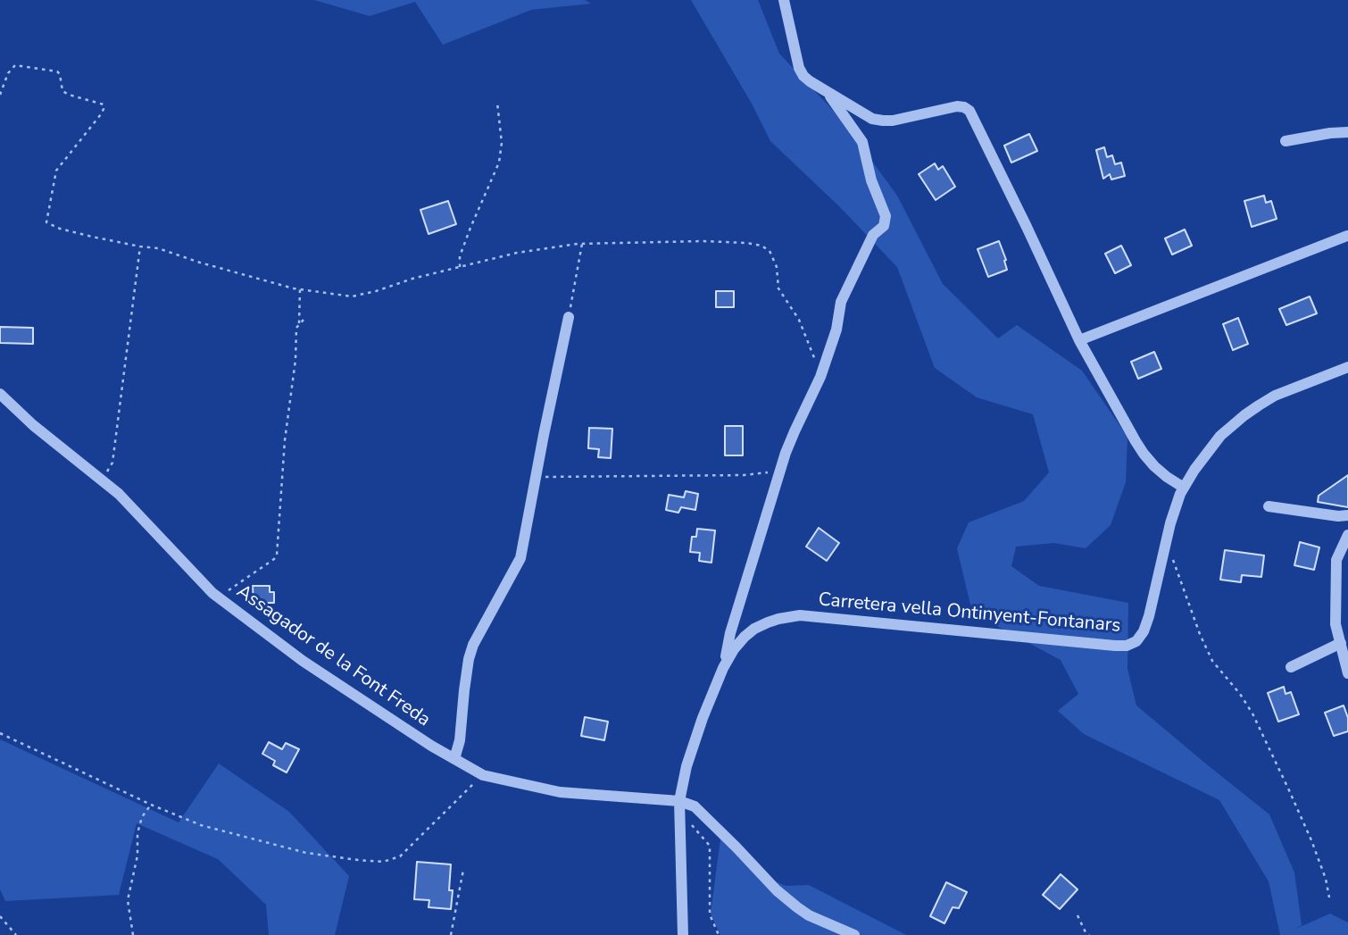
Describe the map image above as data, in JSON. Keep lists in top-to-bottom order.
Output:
{
  "streets": {
    "street": ["Carretera vella Ontinyent-Fontanars", "Assagador de la Font Freda"]
  },
  "crossings": [
    ["Carretera vella Ontinyent-Fontanars", "Assagador de la Font Freda"]
  ]
}
